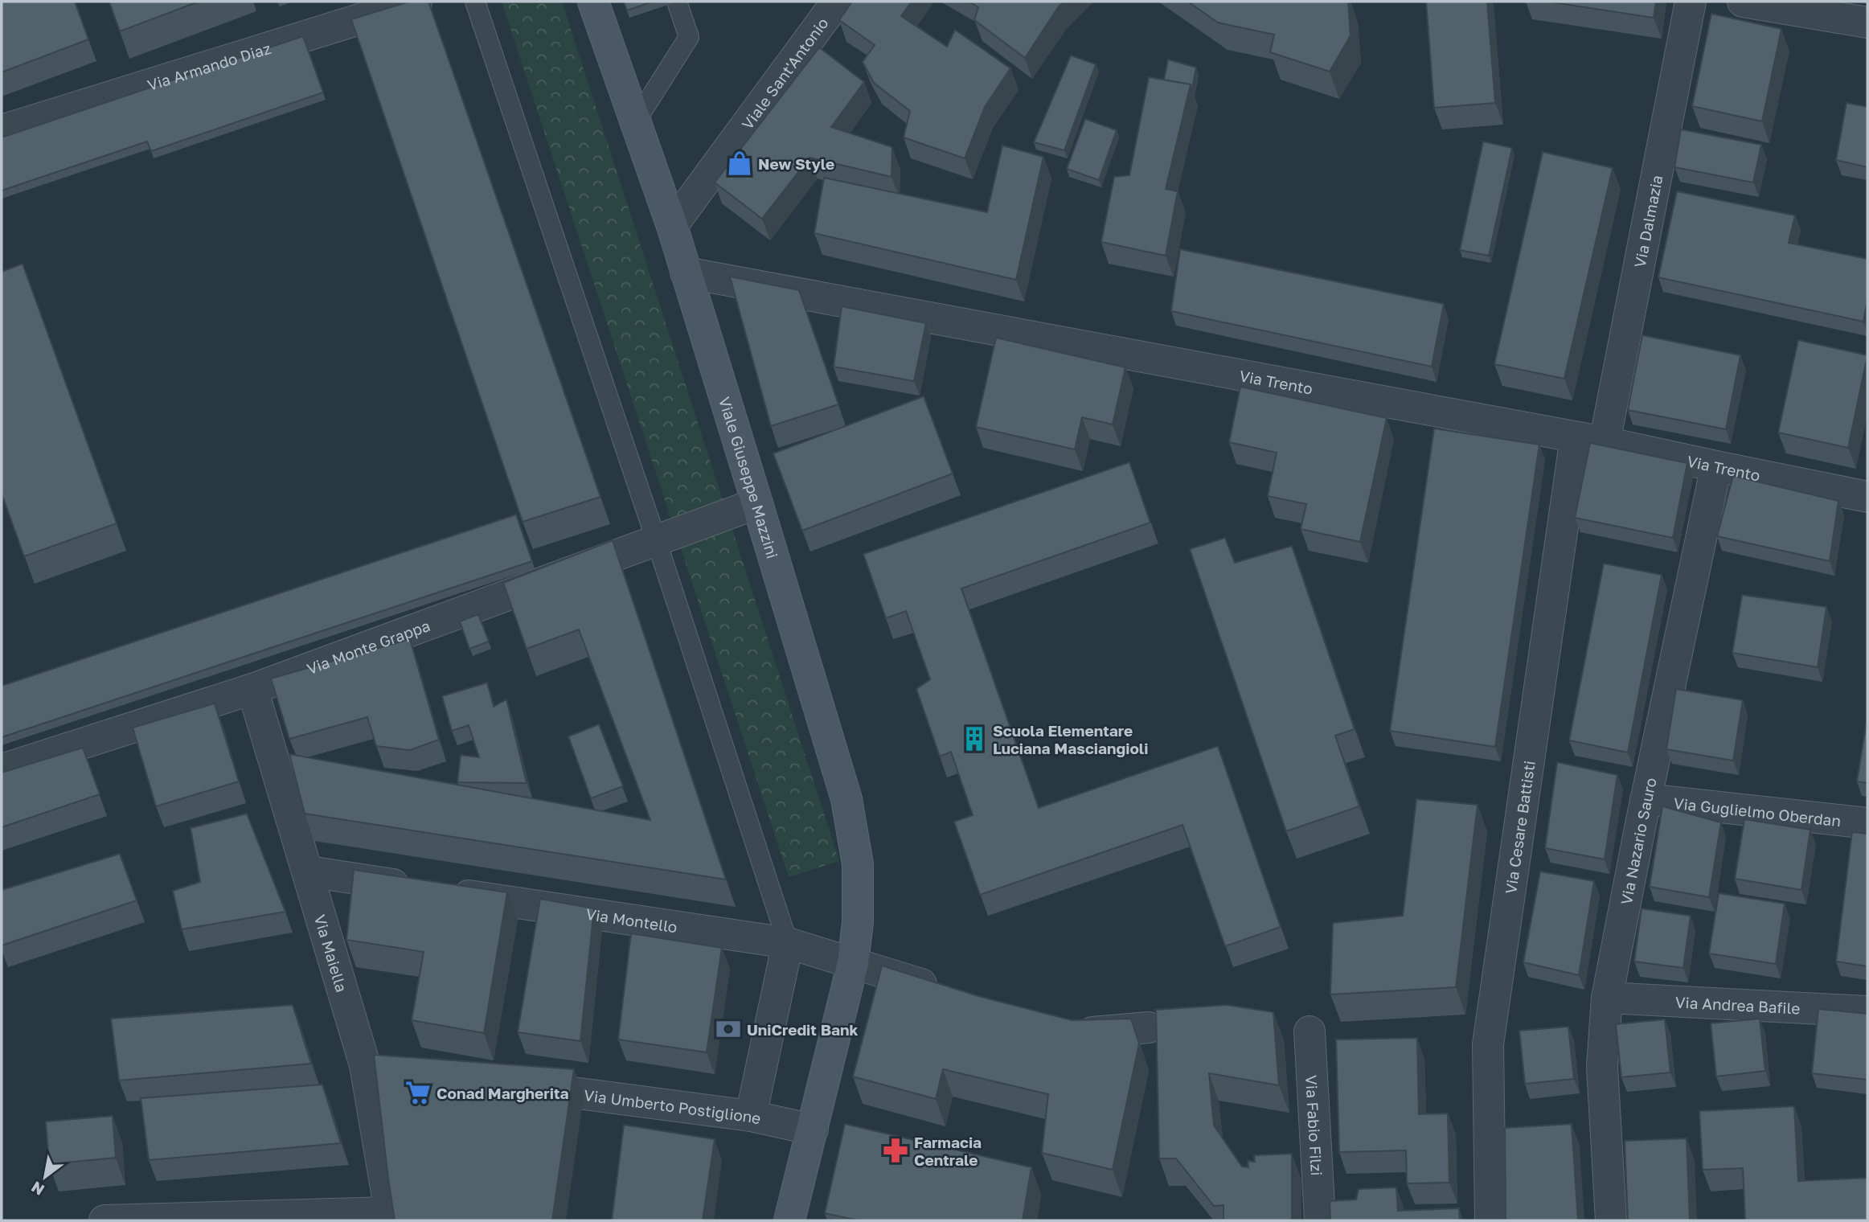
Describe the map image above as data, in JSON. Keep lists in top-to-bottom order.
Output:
{
  "streets": {
    "main road": ["Viale Giuseppe Mazzini"],
    "street": [
      "Via Armando Diaz",
      "Viale Sant'Antonio",
      "Via Dalmazia",
      "Via Trento",
      "Via Monte Grappa",
      "Via Guglielmo Oberdan",
      "Via Cesare Battisti",
      "Via Nazario Sauro",
      "Via Montello",
      "Via Maiella",
      "Via Andrea Bafile",
      "Via Umberto Postiglione",
      "Via Fabio Filzi"
    ]
  },
  "crossings": [
    ["Viale Sant'Antonio", "Viale Giuseppe Mazzini"],
    ["Via Dalmazia", "Via Trento"],
    ["Via Dalmazia", "Via Cesare Battisti"],
    ["Via Trento", "Viale Giuseppe Mazzini"],
    ["Via Trento", "Via Cesare Battisti"],
    ["Via Trento", "Via Nazario Sauro"],
    ["Viale Giuseppe Mazzini", "Via Monte Grappa"],
    ["Viale Giuseppe Mazzini", "Via Montello"],
    ["Viale Giuseppe Mazzini", "Via Umberto Postiglione"],
    ["Via Monte Grappa", "Via Maiella"],
    ["Via Guglielmo Oberdan", "Via Nazario Sauro"],
    ["Via Nazario Sauro", "Via Andrea Bafile"],
    ["Via Montello", "Via Maiella"]
  ],
  "places": {
    "shop": ["New Style"],
    "building": ["Scuola Elementare Luciana Masciangioli"],
    "bank": ["UniCredit Bank"],
    "supermarket": ["Conad Margherita"],
    "pharmacy": ["Farmacia Centrale"]
  },
  "north": "bottom left"
}
